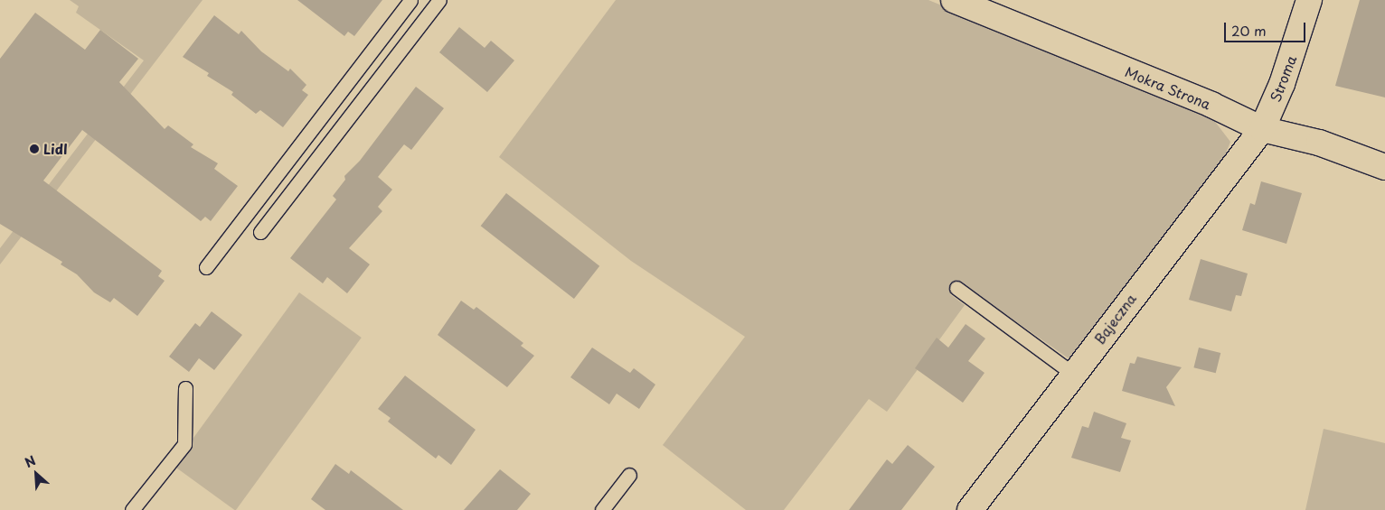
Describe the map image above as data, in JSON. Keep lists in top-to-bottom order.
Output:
{
  "streets": {
    "street": ["Stroma", "Mokra Strona", "Bajeczna"]
  },
  "crossings": [
    ["Stroma", "Mokra Strona"],
    ["Stroma", "Bajeczna"],
    ["Mokra Strona", "Bajeczna"]
  ],
  "places": ["Lidl"],
  "scale_bar": "20 m",
  "north": "top left"
}
